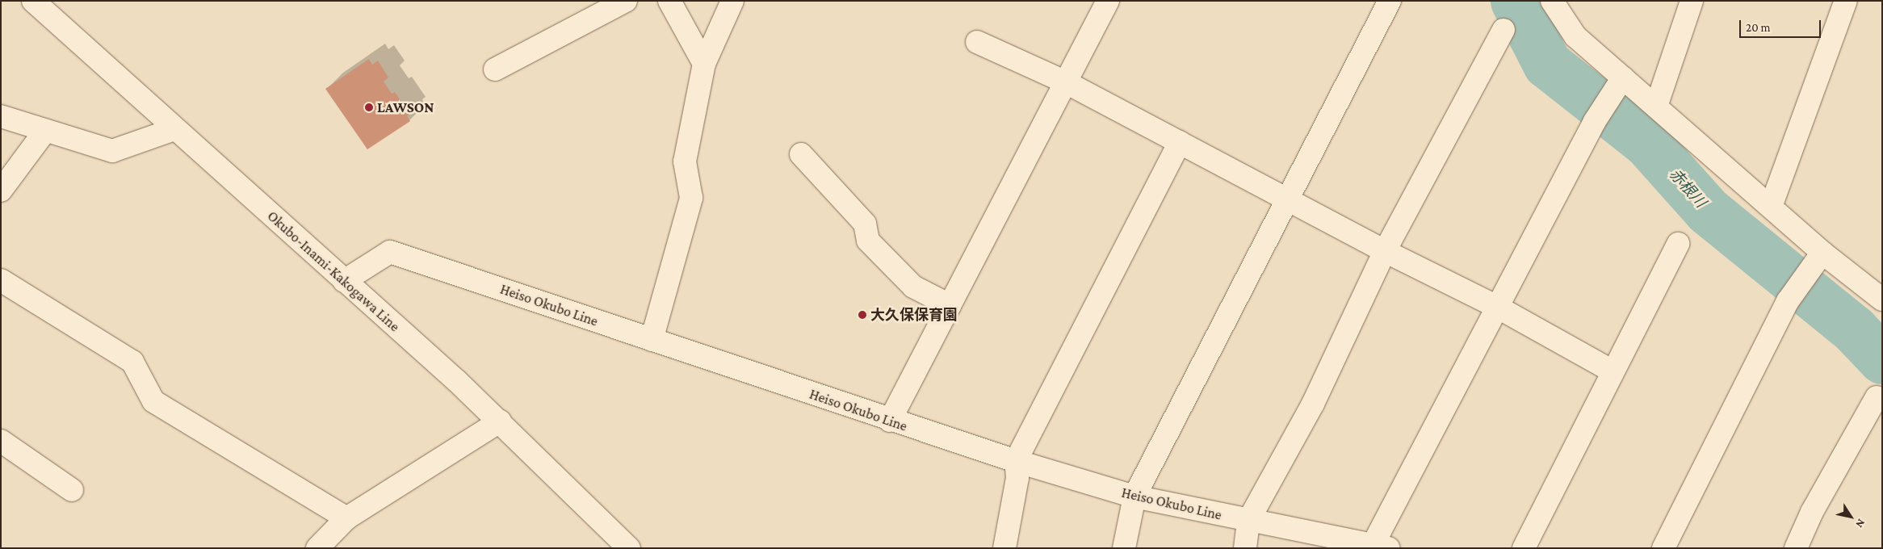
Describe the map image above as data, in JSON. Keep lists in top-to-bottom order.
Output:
{
  "streets": {
    "street": ["Okubo-Inami-Kakogawa Line", "Heiso Okubo Line"]
  },
  "crossings": [
    ["Okubo-Inami-Kakogawa Line", "Heiso Okubo Line"]
  ],
  "water": ["赤根川"],
  "places": ["LAWSON", "大久保保育園"],
  "scale_bar": "20 m",
  "north": "bottom right"
}
